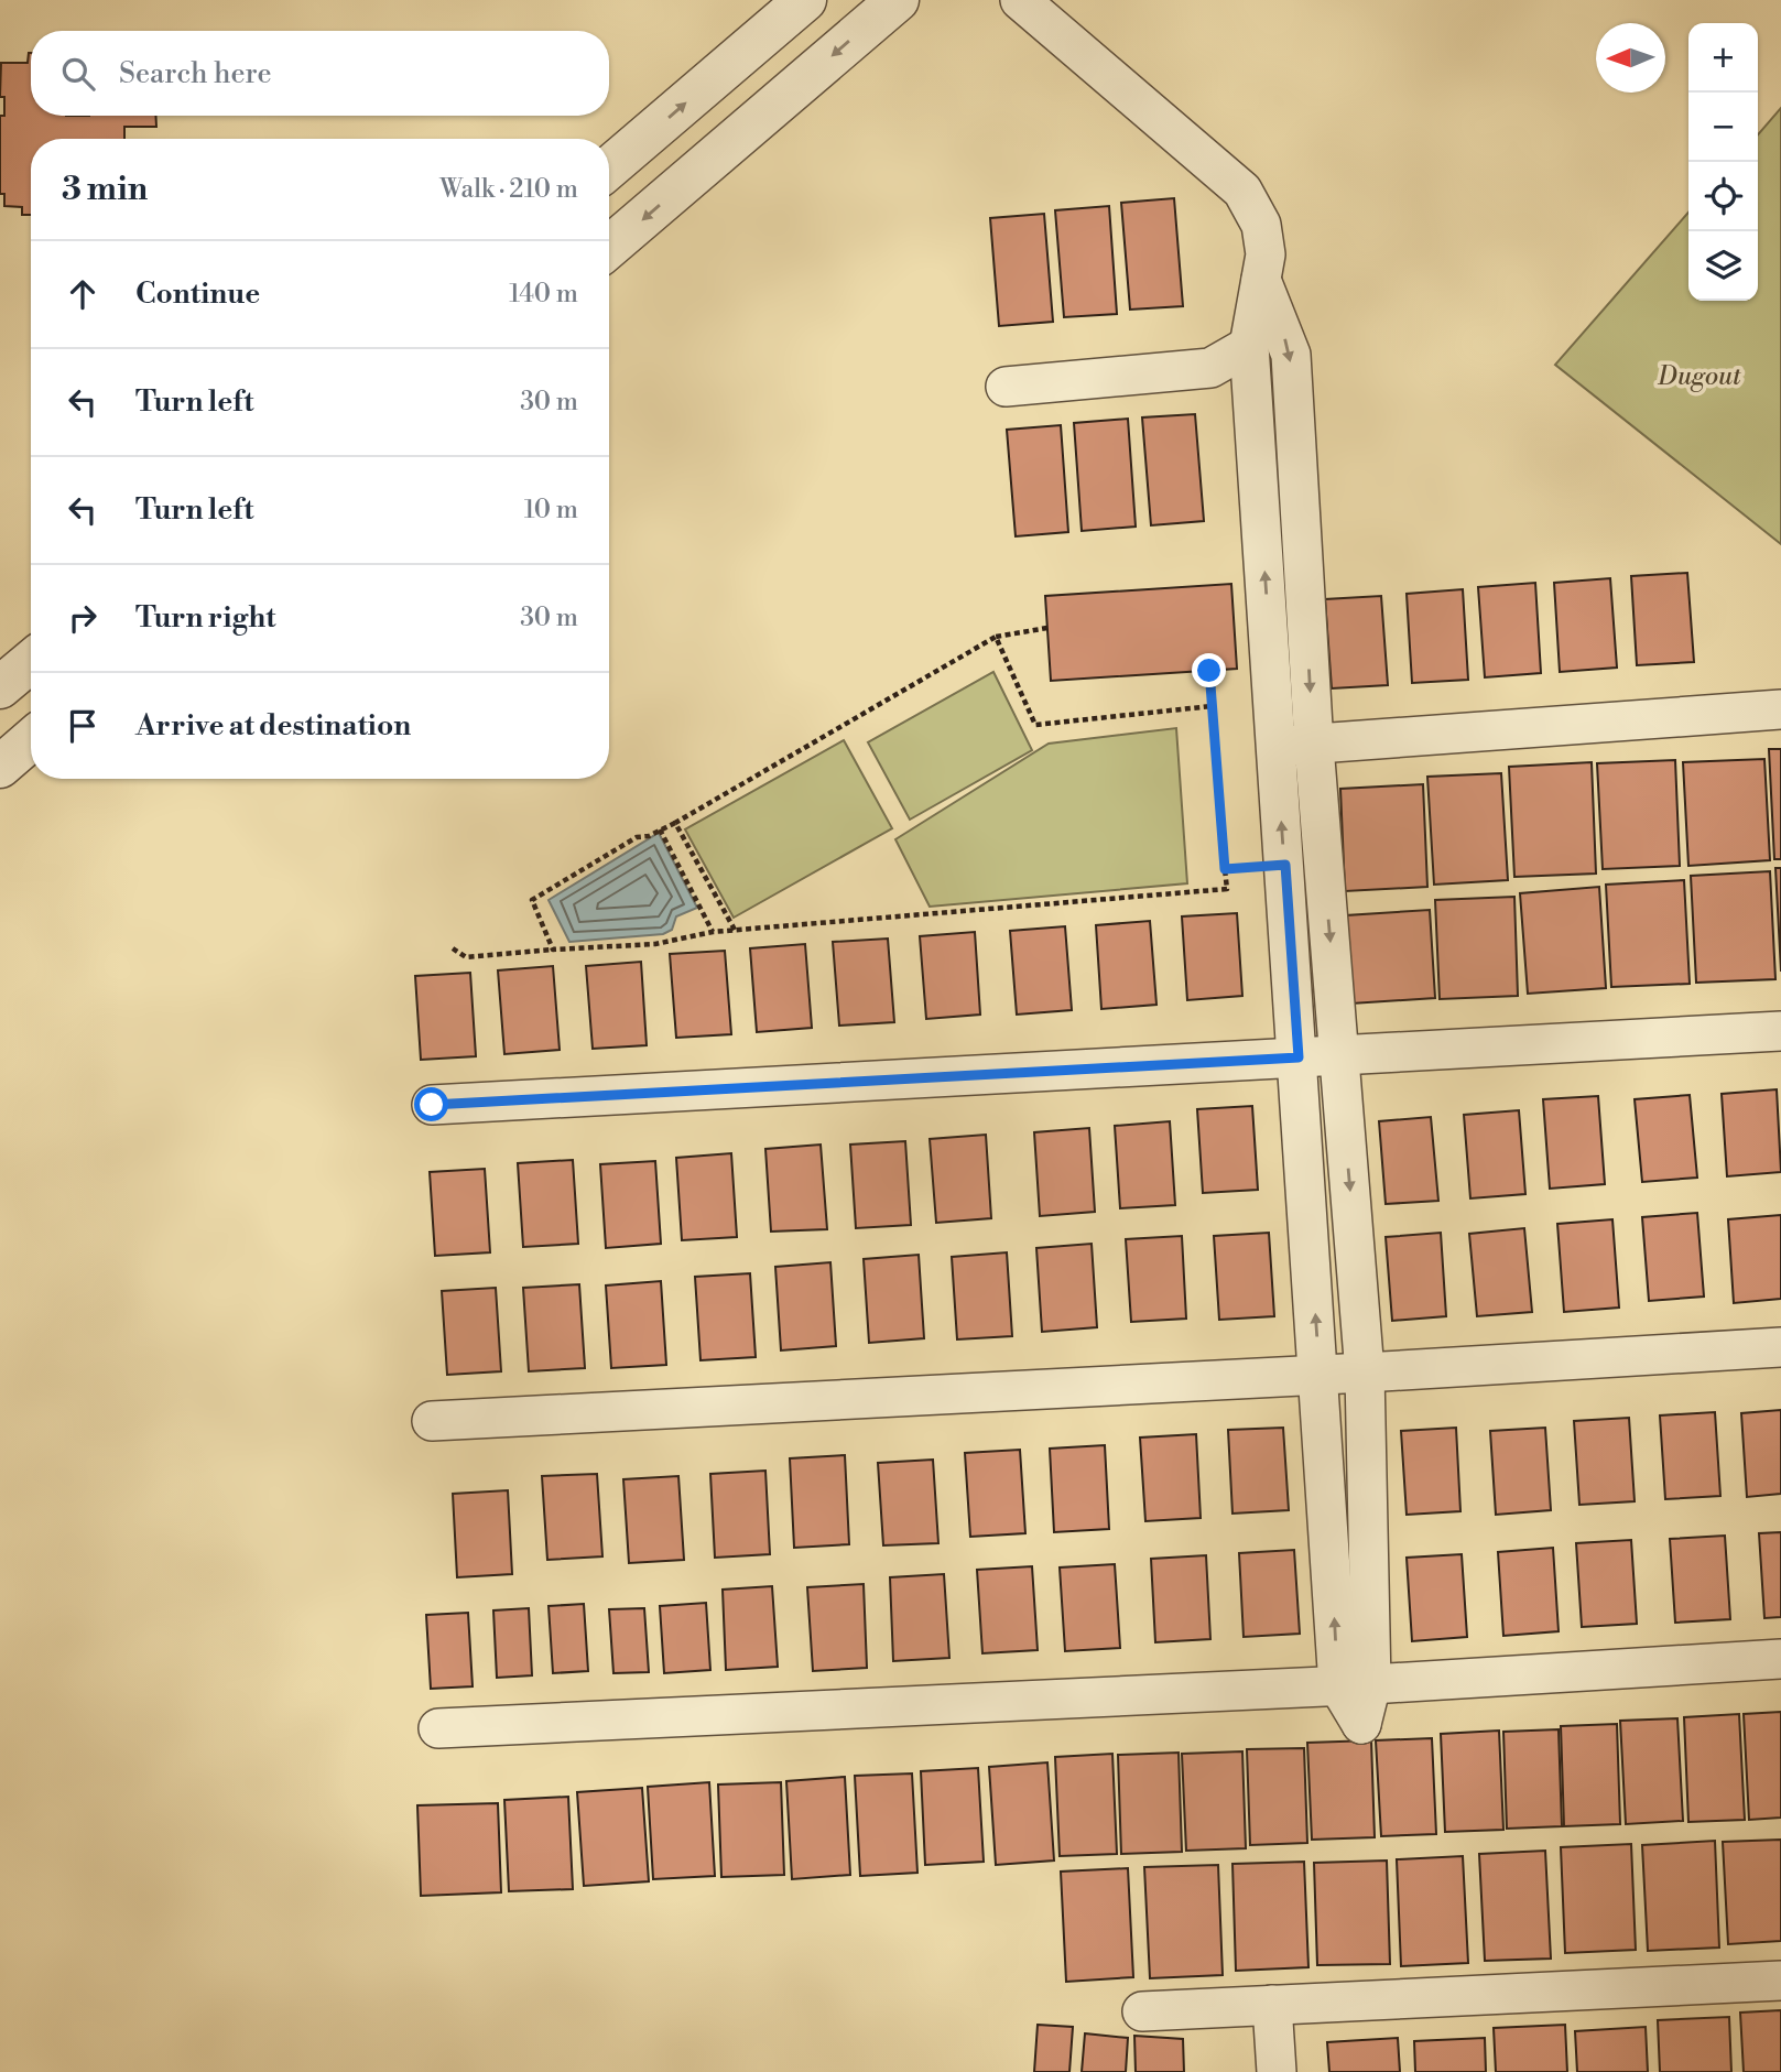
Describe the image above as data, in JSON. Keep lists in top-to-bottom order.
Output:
{
  "parks": ["Dugout"],
  "north": "left",
  "page": {
    "map_buttons": ["+", "−"],
    "search": "Search here",
    "heading": ["3 min", "Walk · 210 m"],
    "list": [
      ["Continue", "140 m"],
      ["Turn left", "30 m"],
      ["Turn left", "10 m"],
      ["Turn right", "30 m"],
      "Arrive at destination"
    ]
  }
}
